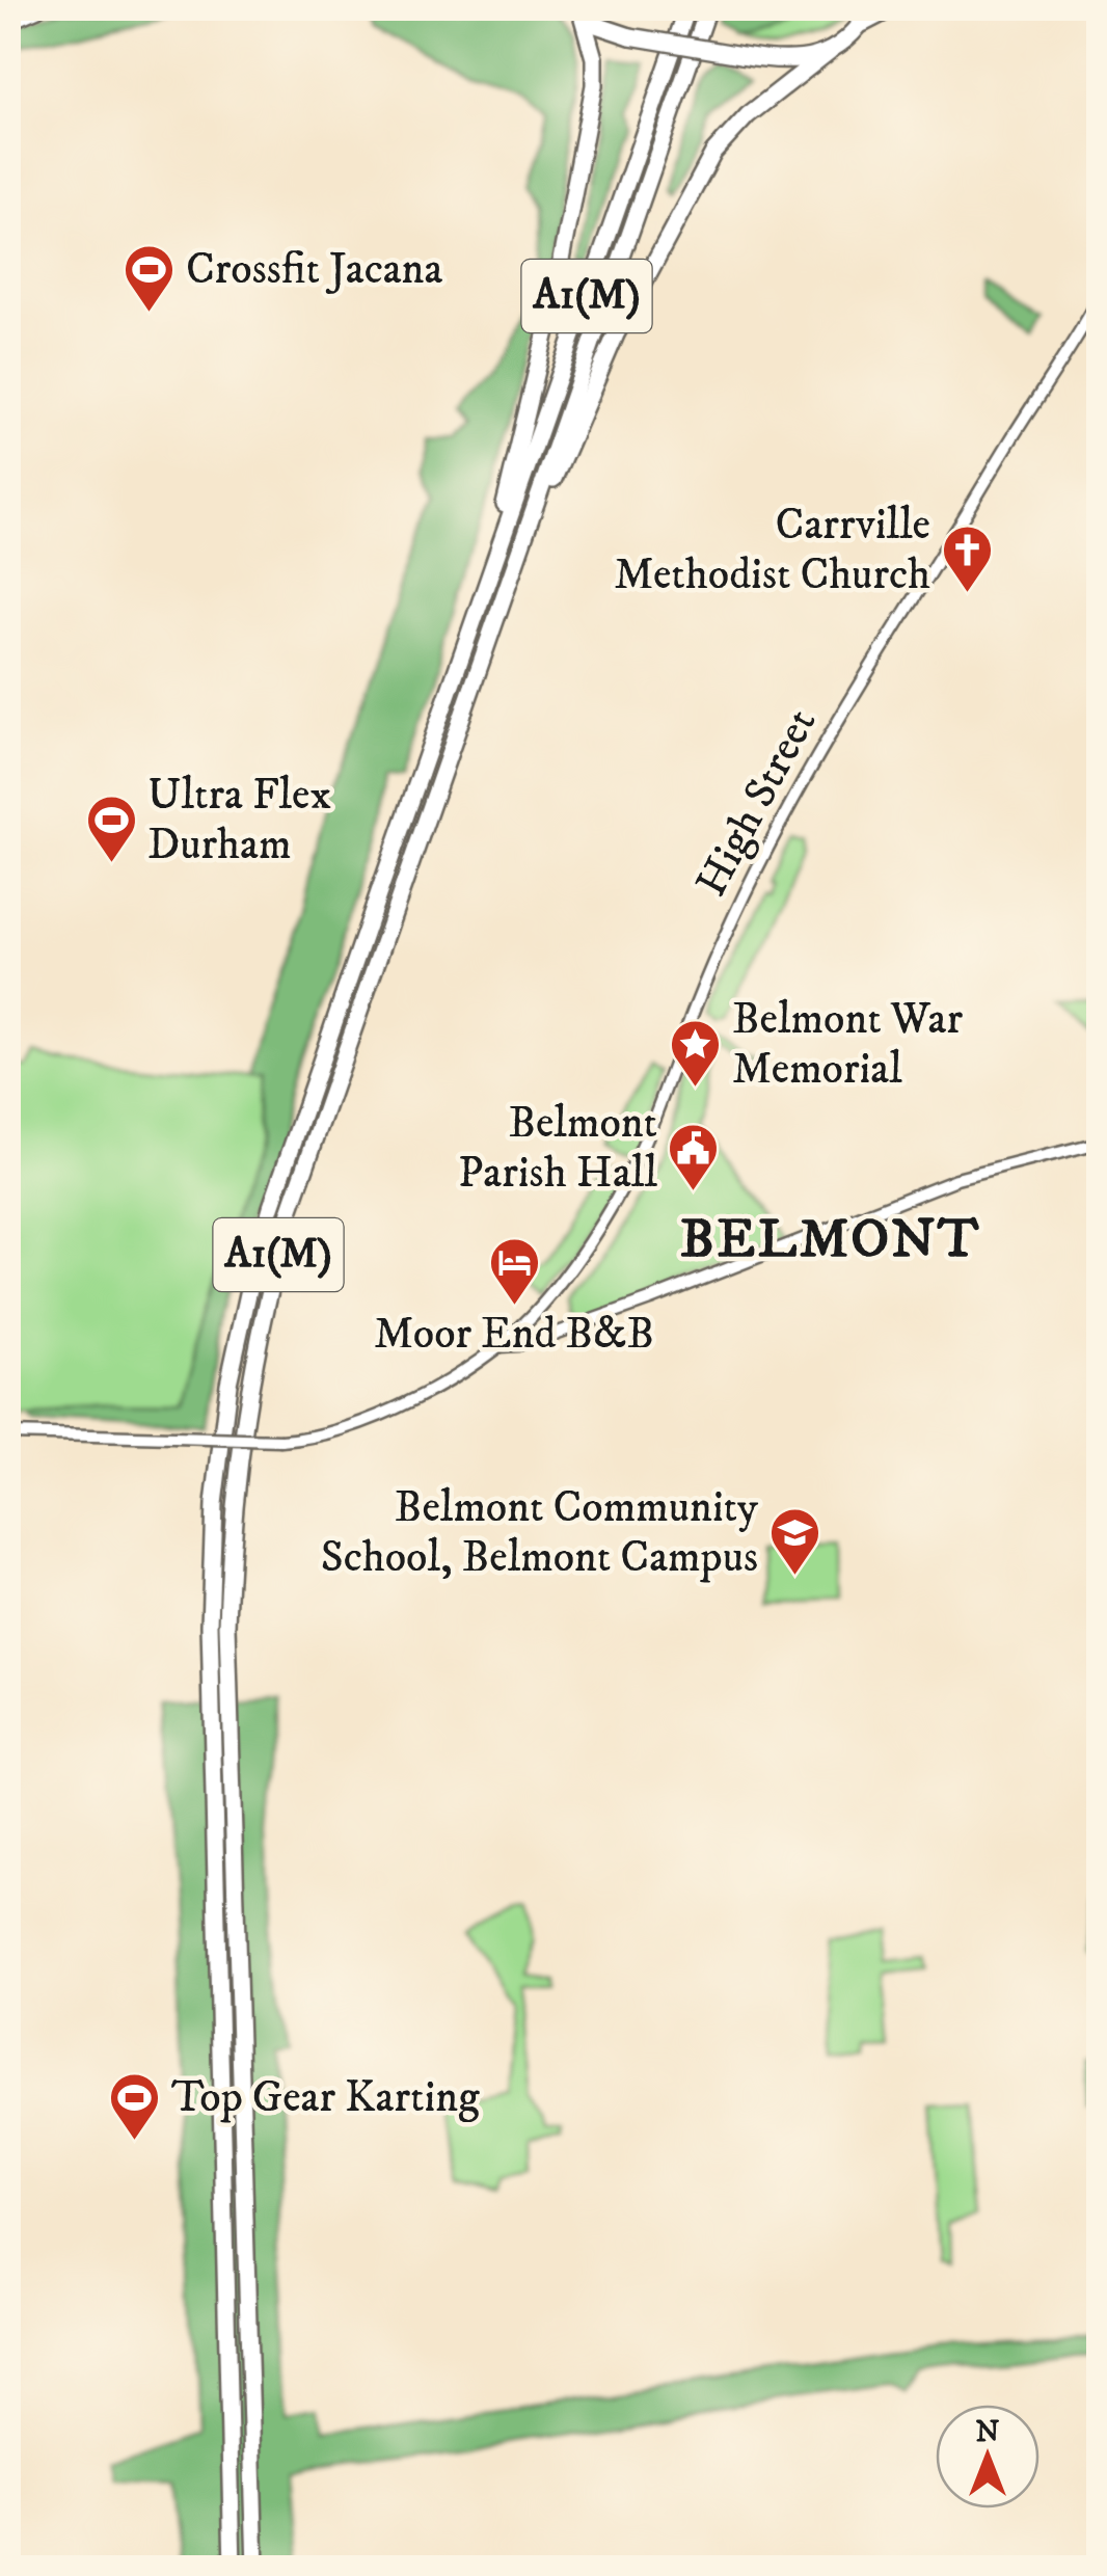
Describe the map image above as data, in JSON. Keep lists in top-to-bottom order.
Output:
{
  "streets": {
    "highway": ["A1(M)"],
    "street": ["High Street"]
  },
  "districts": ["BELMONT"],
  "places": {
    "sports": ["Crossfit Jacana", "Ultra Flex Durham", "Top Gear Karting"],
    "church": ["Carrville Methodist Church"],
    "place": ["Belmont War Memorial"],
    "public building": ["Belmont Parish Hall"],
    "hotel": ["Moor End B&B"],
    "school or university": ["Belmont Community School, Belmont Campus"]
  },
  "north": "top"
}
